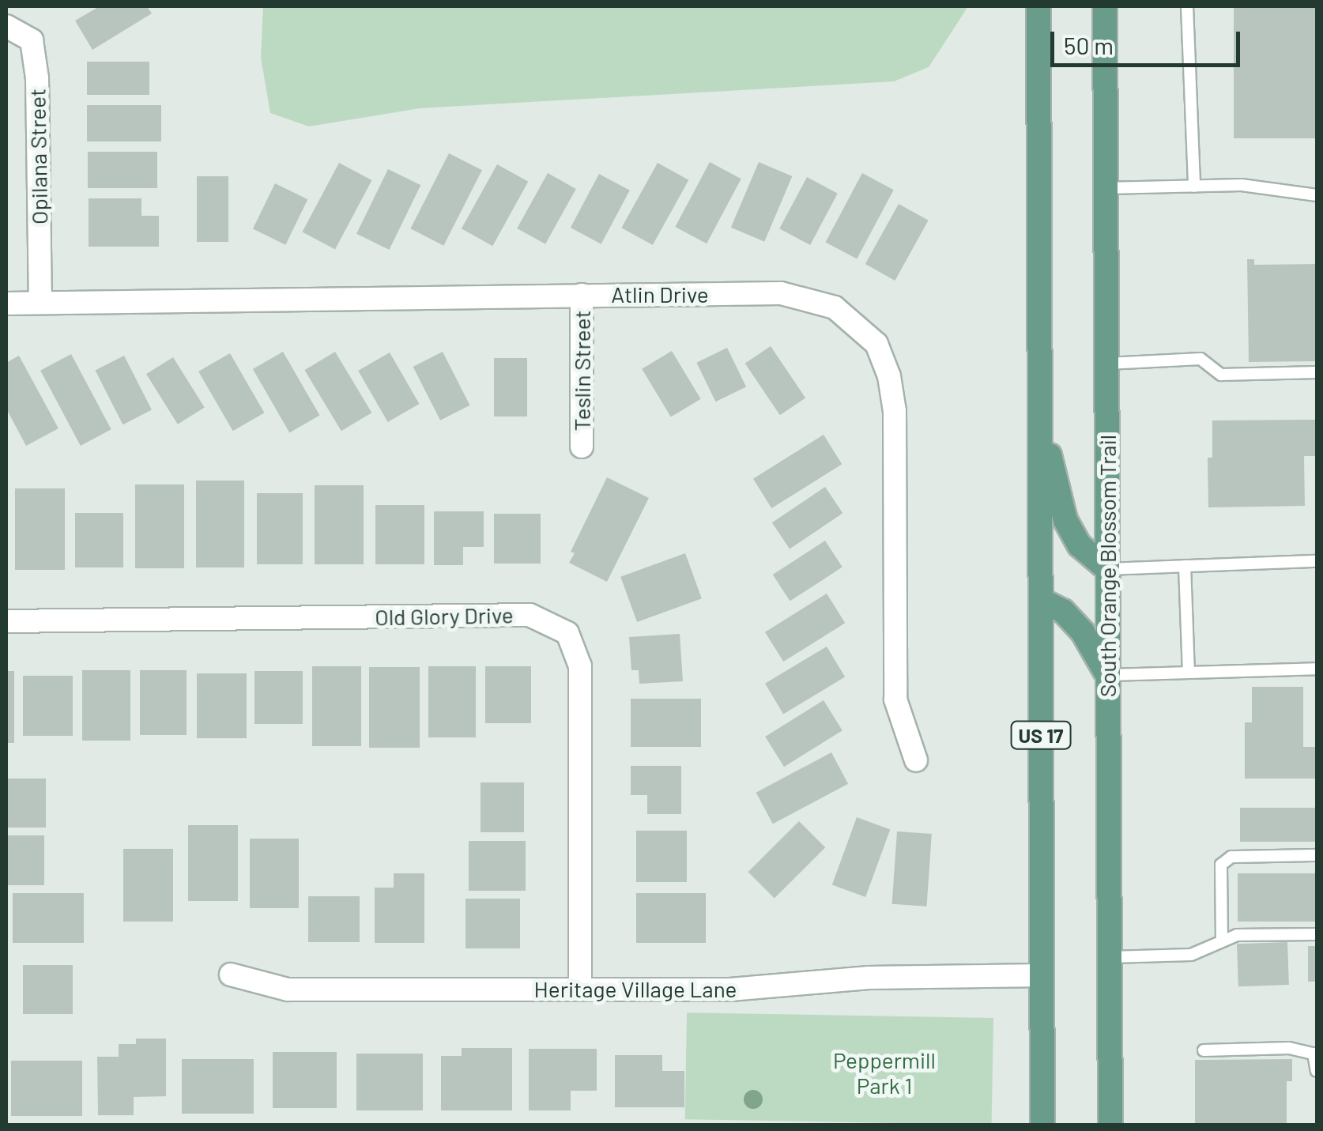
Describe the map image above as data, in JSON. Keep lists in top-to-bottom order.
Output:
{
  "streets": {
    "main road": ["South Orange Blossom Trail", "US 17"],
    "street": [
      "Opilana Street",
      "Atlin Drive",
      "Teslin Street",
      "Old Glory Drive",
      "Heritage Village Lane"
    ]
  },
  "crossings": [
    ["Opilana Street", "Atlin Drive"],
    ["Atlin Drive", "Teslin Street"],
    ["Old Glory Drive", "Heritage Village Lane"],
    ["US 17", "Heritage Village Lane"]
  ],
  "parks": ["Peppermill Park 1"],
  "scale_bar": "50 m"
}
